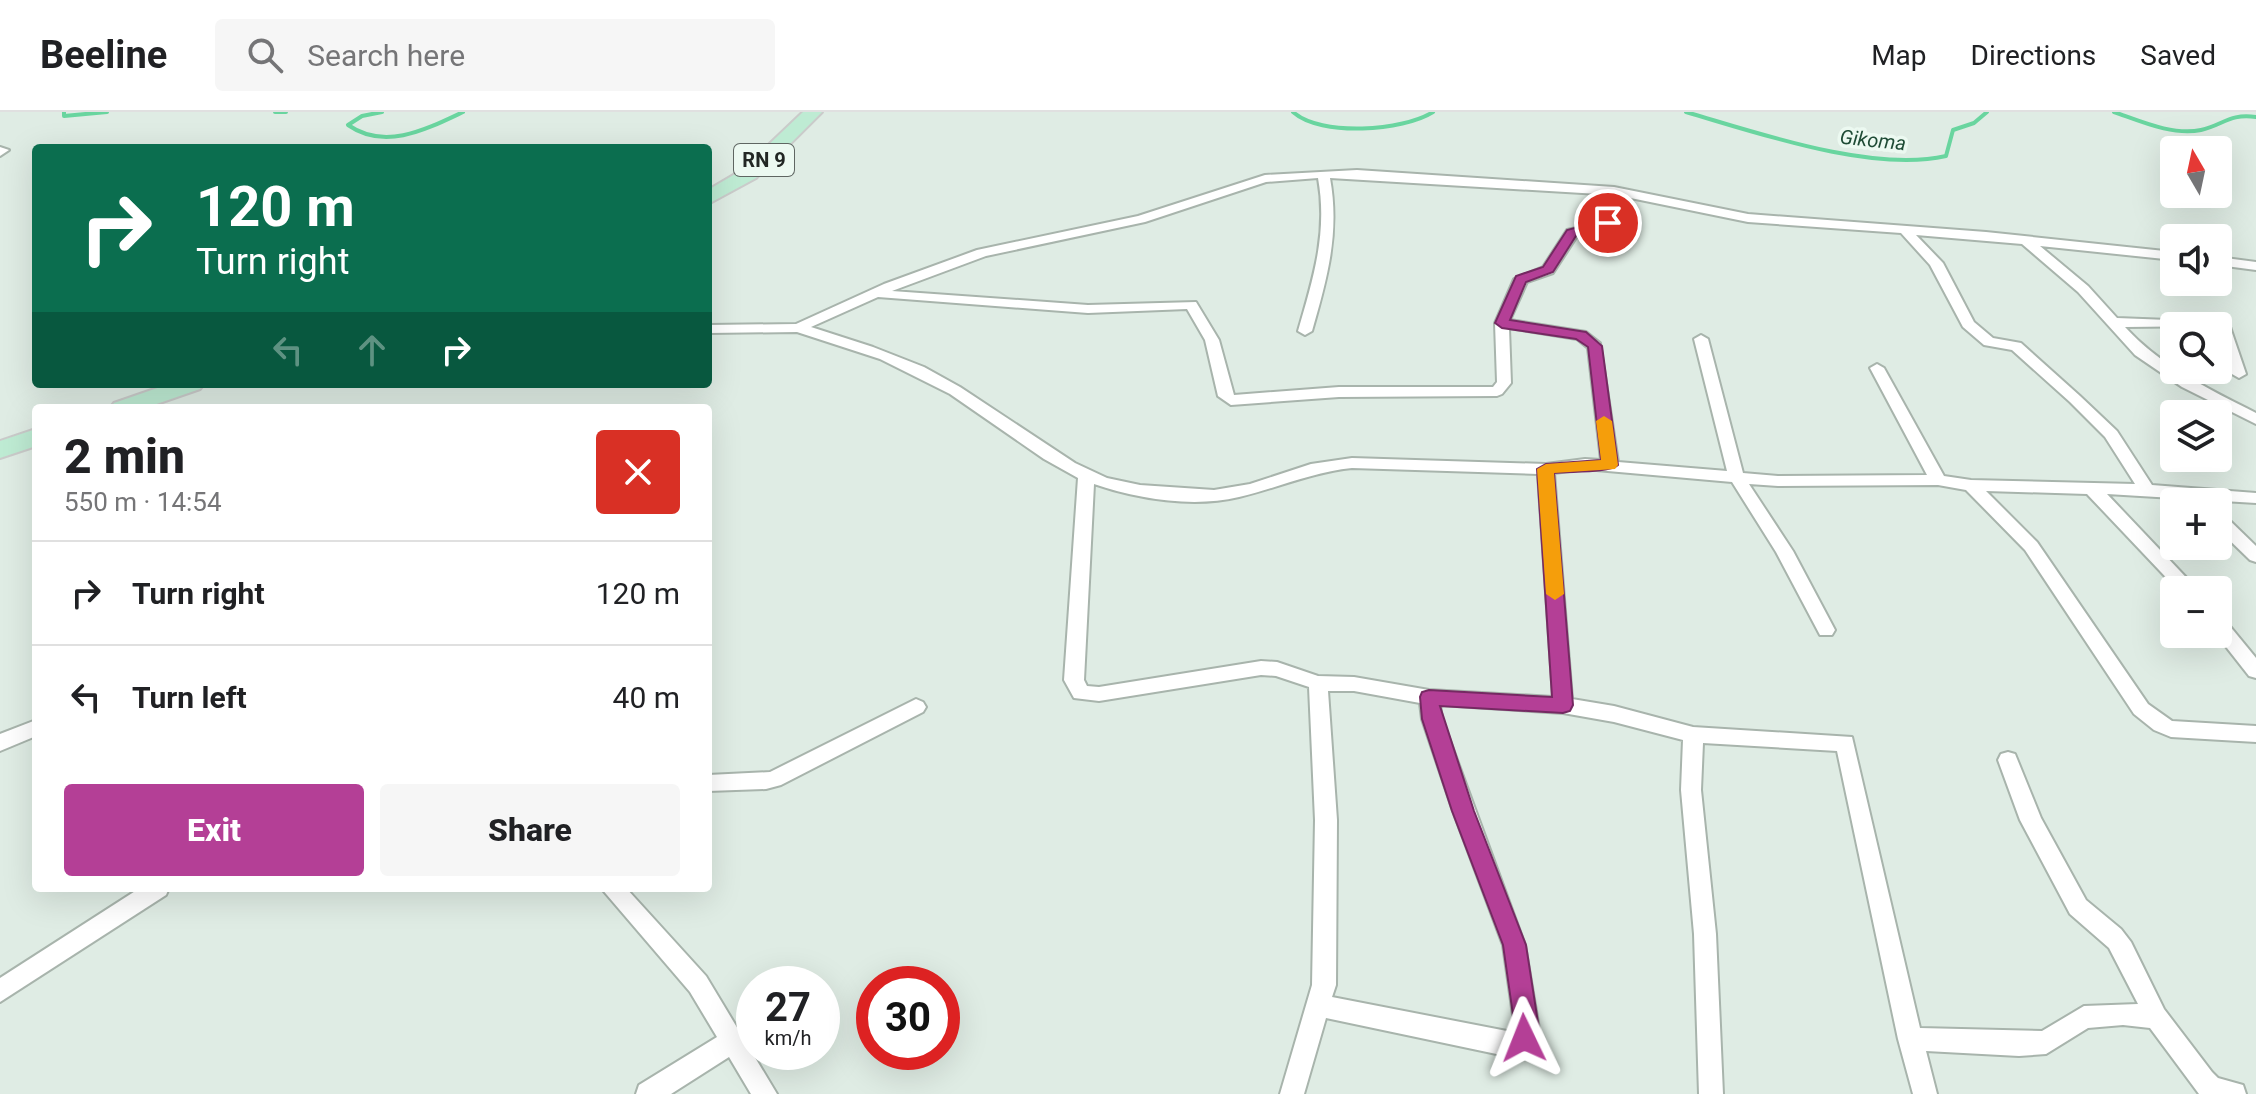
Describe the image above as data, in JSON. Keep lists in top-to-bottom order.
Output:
{
  "streets": {
    "main road": ["RN 9"]
  },
  "water": ["Gikoma"],
  "north": "top",
  "page": {
    "header": "Beeline",
    "search": "Search here",
    "nav": ["Map", "Directions", "Saved"],
    "map_buttons": ["+", "−"],
    "turn": ["120 m", "Turn right"],
    "heading": ["2 min", "550 m · 14:54"],
    "list": [
      {
        "name": "Turn right",
        "value": "120 m"
      },
      {
        "name": "Turn left",
        "value": "40 m"
      }
    ],
    "buttons": ["Exit", "Share"],
    "speed": "27 km/h",
    "limit": "30"
  }
}
